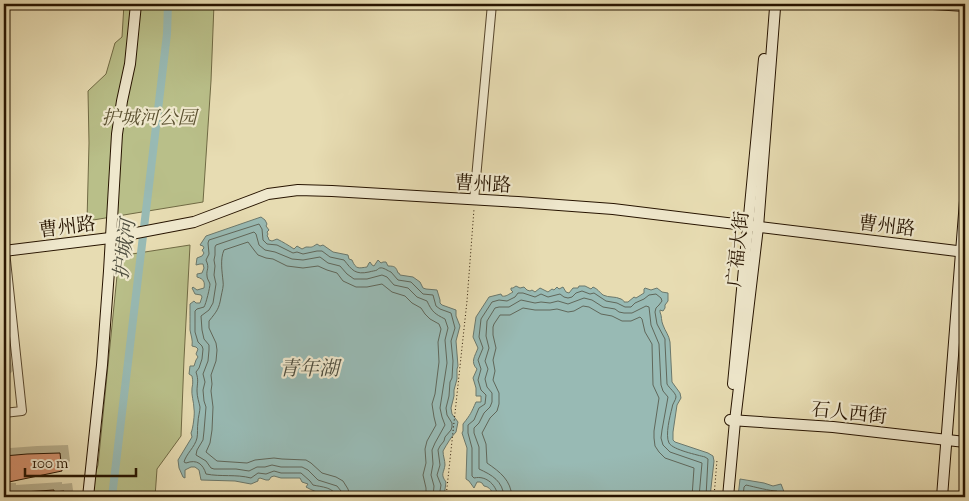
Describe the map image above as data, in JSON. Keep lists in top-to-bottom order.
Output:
{
  "streets": {
    "main road": ["曹州路", "广福大街", "石人西街"]
  },
  "crossings": [
    ["曹州路", "广福大街"],
    ["广福大街", "石人西街"]
  ],
  "water": ["护城河", "青年湖"],
  "parks": ["护城河公园"],
  "scale_bar": "100 m"
}
